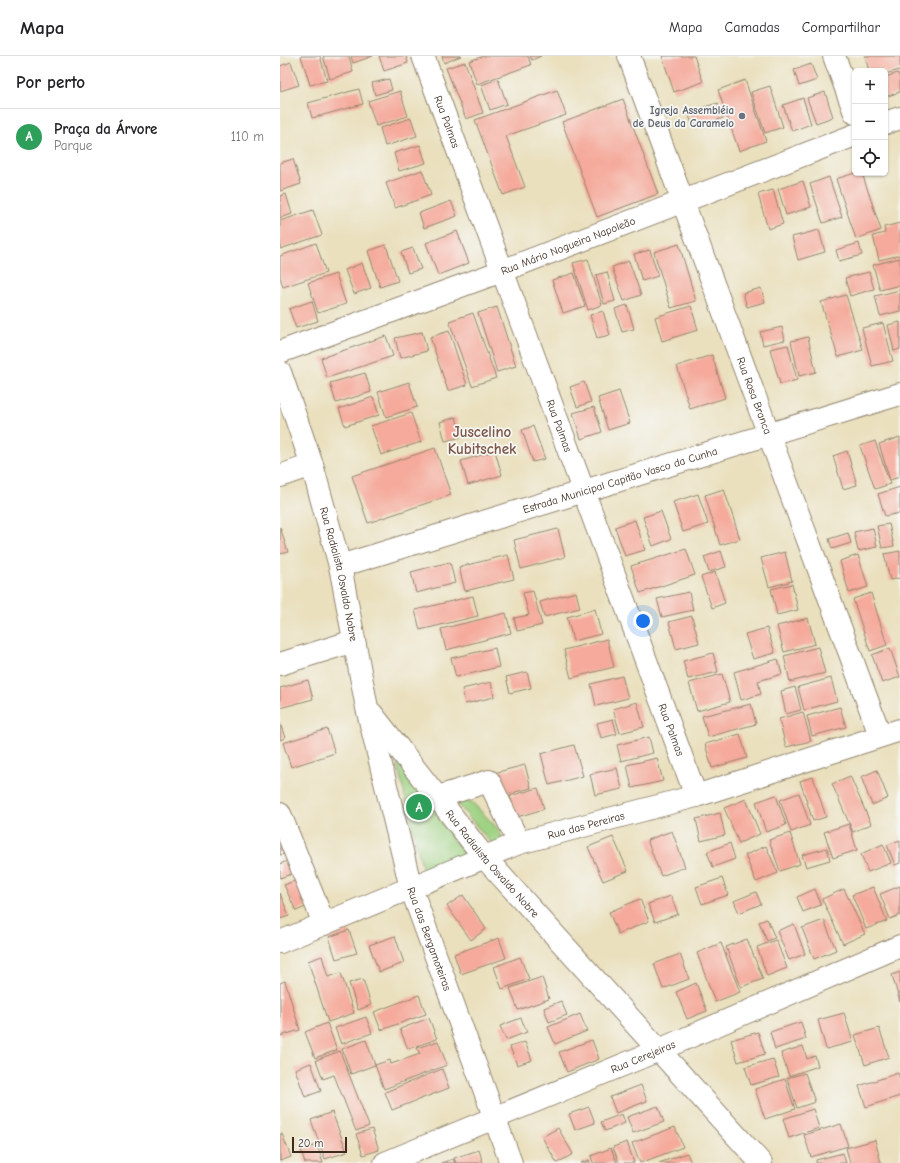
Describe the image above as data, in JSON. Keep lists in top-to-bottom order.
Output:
{
  "streets": {
    "street": [
      "Rua Palmas",
      "Rua Mário Nogueira Napoleão",
      "Rua Rosa Branca",
      "Estrada Municipal Capitão Vasco da Cunha",
      "Rua Radialista Osvaldo Nobre",
      "Rua das Pereiras",
      "Rua das Bergamoteiras",
      "Rua Cerejeiras"
    ]
  },
  "crossings": [
    ["Rua Palmas", "Rua Mário Nogueira Napoleão"],
    ["Rua Palmas", "Estrada Municipal Capitão Vasco da Cunha"],
    ["Rua Palmas", "Rua das Pereiras"],
    ["Rua Mário Nogueira Napoleão", "Rua Rosa Branca"],
    ["Rua Rosa Branca", "Estrada Municipal Capitão Vasco da Cunha"],
    ["Rua Rosa Branca", "Rua das Pereiras"],
    ["Estrada Municipal Capitão Vasco da Cunha", "Rua Radialista Osvaldo Nobre"],
    ["Rua Radialista Osvaldo Nobre", "Rua das Pereiras"],
    ["Rua Radialista Osvaldo Nobre", "Rua das Bergamoteiras"],
    ["Rua Radialista Osvaldo Nobre", "Rua Cerejeiras"],
    ["Rua das Pereiras", "Rua das Bergamoteiras"],
    ["Rua das Bergamoteiras", "Rua Cerejeiras"]
  ],
  "districts": ["Juscelino Kubitschek"],
  "places": ["Igreja Assembléia de Deus da Caramelo"],
  "scale_bar": "20 m",
  "page": {
    "header": "Mapa",
    "nav": ["Mapa", "Camadas", "Compartilhar"],
    "heading": "Por perto",
    "map_buttons": ["+", "−"],
    "list": [
      {
        "mark": "A",
        "name": "Praça da Árvore",
        "note": "Parque",
        "value": "110 m"
      }
    ],
    "pins": "A",
    "scale": "20 m"
  }
}
